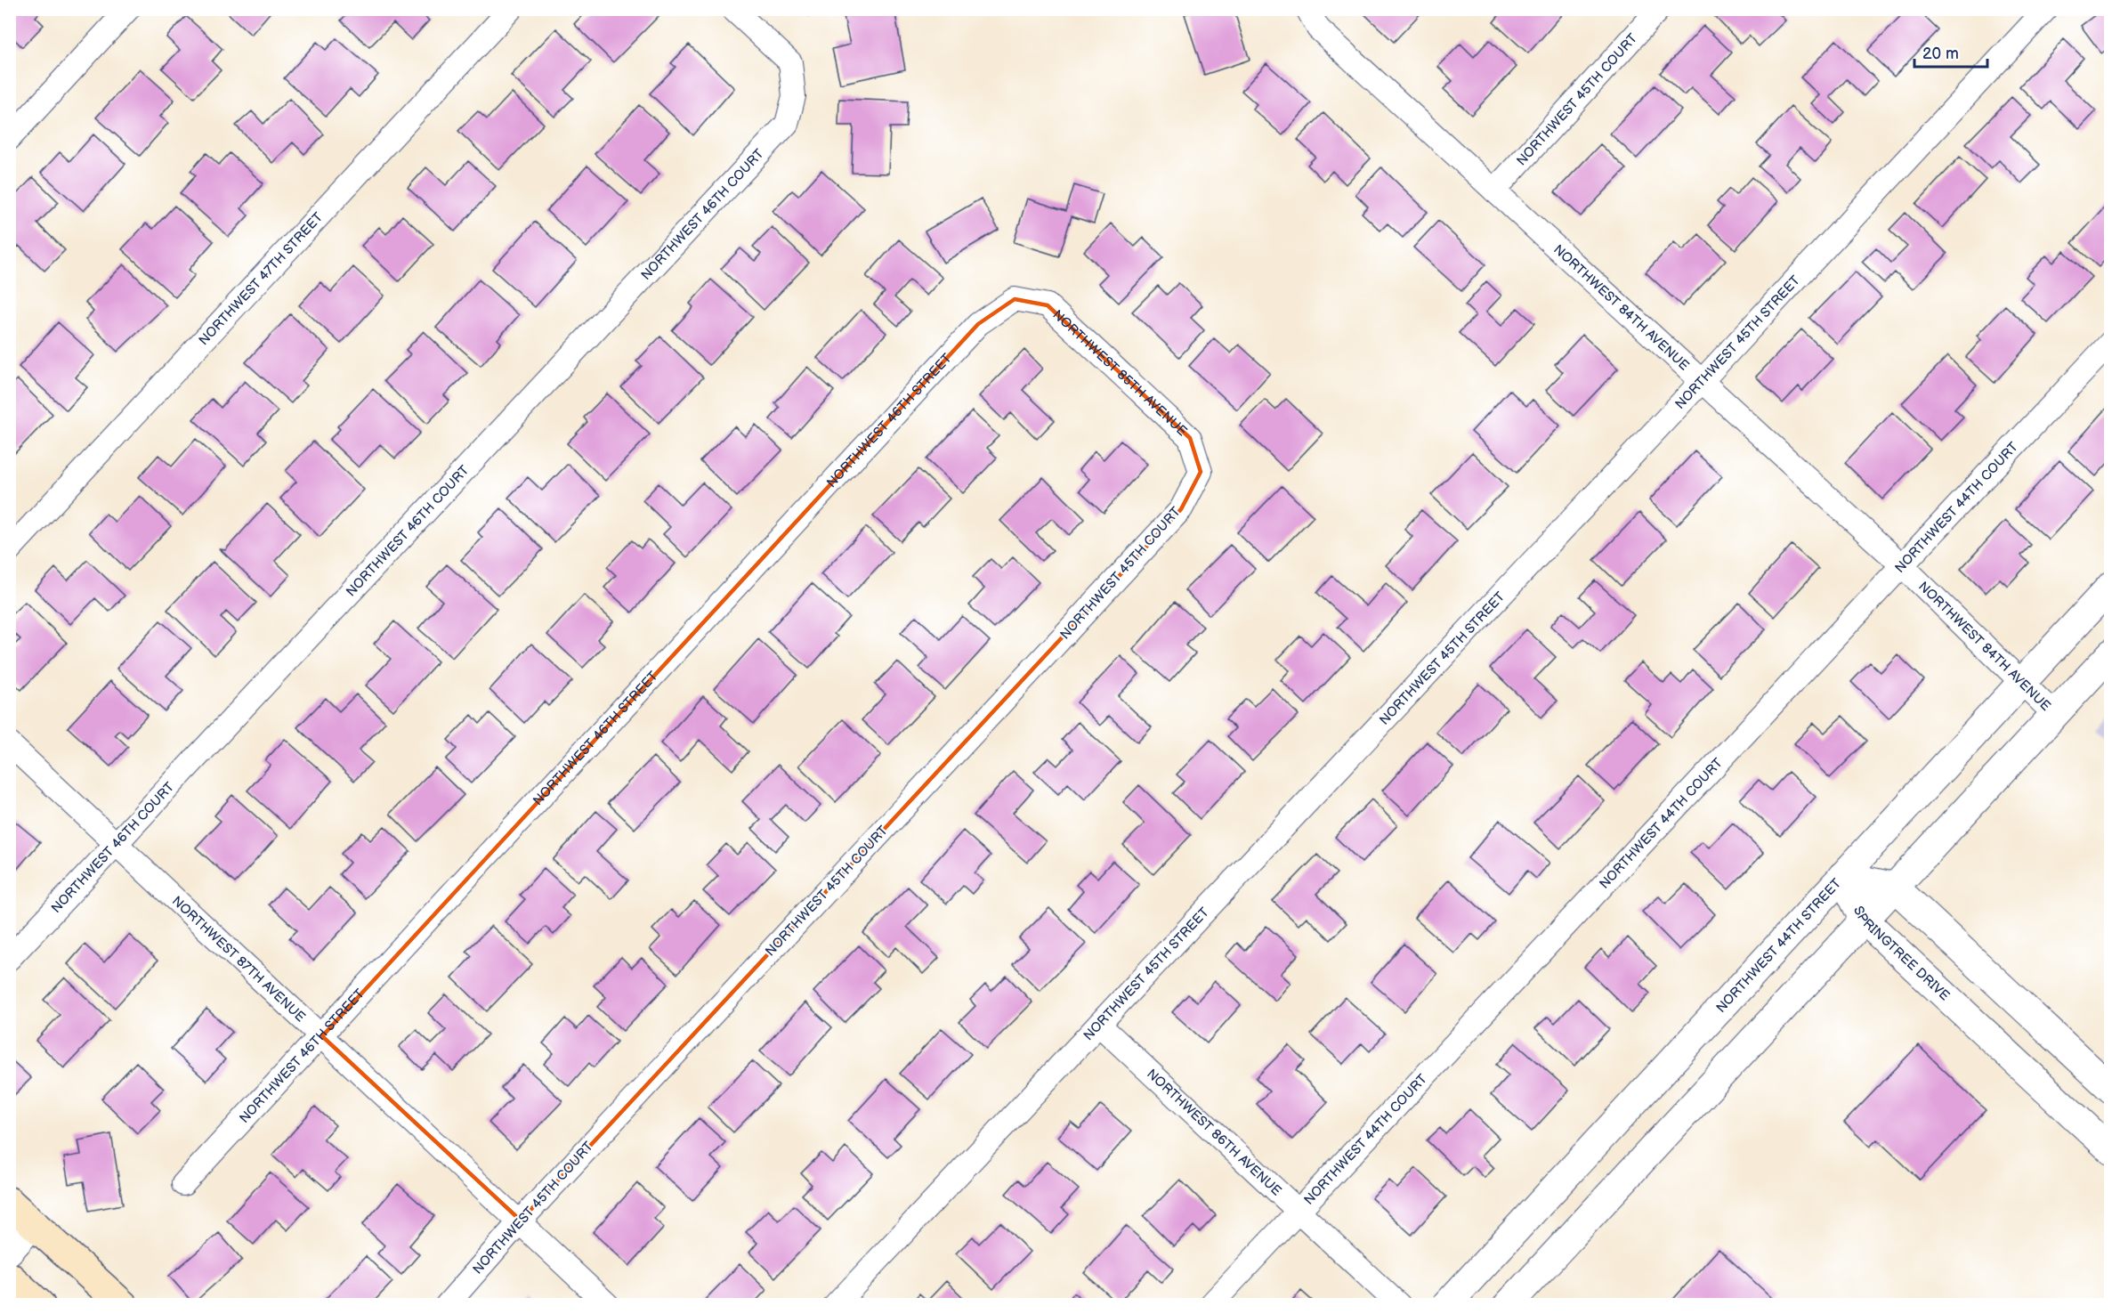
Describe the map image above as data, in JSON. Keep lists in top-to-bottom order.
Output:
{
  "streets": {
    "street": [
      "NORTHWEST 45TH COURT",
      "NORTHWEST 46TH COURT",
      "NORTHWEST 47TH STREET",
      "NORTHWEST 84TH AVENUE",
      "NORTHWEST 45TH STREET",
      "NORTHWEST 85TH AVENUE",
      "NORTHWEST 46TH STREET",
      "NORTHWEST 44TH COURT",
      "NORTHWEST 44TH STREET",
      "SPRINGTREE DRIVE",
      "NORTHWEST 87TH AVENUE",
      "NORTHWEST 86TH AVENUE"
    ]
  },
  "crossings": [
    ["NORTHWEST 45TH COURT", "NORTHWEST 84TH AVENUE"],
    ["NORTHWEST 45TH COURT", "NORTHWEST 85TH AVENUE"],
    ["NORTHWEST 45TH COURT", "NORTHWEST 87TH AVENUE"],
    ["NORTHWEST 46TH COURT", "NORTHWEST 87TH AVENUE"],
    ["NORTHWEST 84TH AVENUE", "NORTHWEST 45TH STREET"],
    ["NORTHWEST 84TH AVENUE", "NORTHWEST 44TH COURT"],
    ["NORTHWEST 84TH AVENUE", "NORTHWEST 44TH STREET"],
    ["NORTHWEST 45TH STREET", "NORTHWEST 86TH AVENUE"],
    ["NORTHWEST 85TH AVENUE", "NORTHWEST 46TH STREET"],
    ["NORTHWEST 46TH STREET", "NORTHWEST 87TH AVENUE"],
    ["NORTHWEST 44TH COURT", "NORTHWEST 86TH AVENUE"],
    ["NORTHWEST 44TH STREET", "SPRINGTREE DRIVE"]
  ],
  "scale_bar": "20 m"
}
